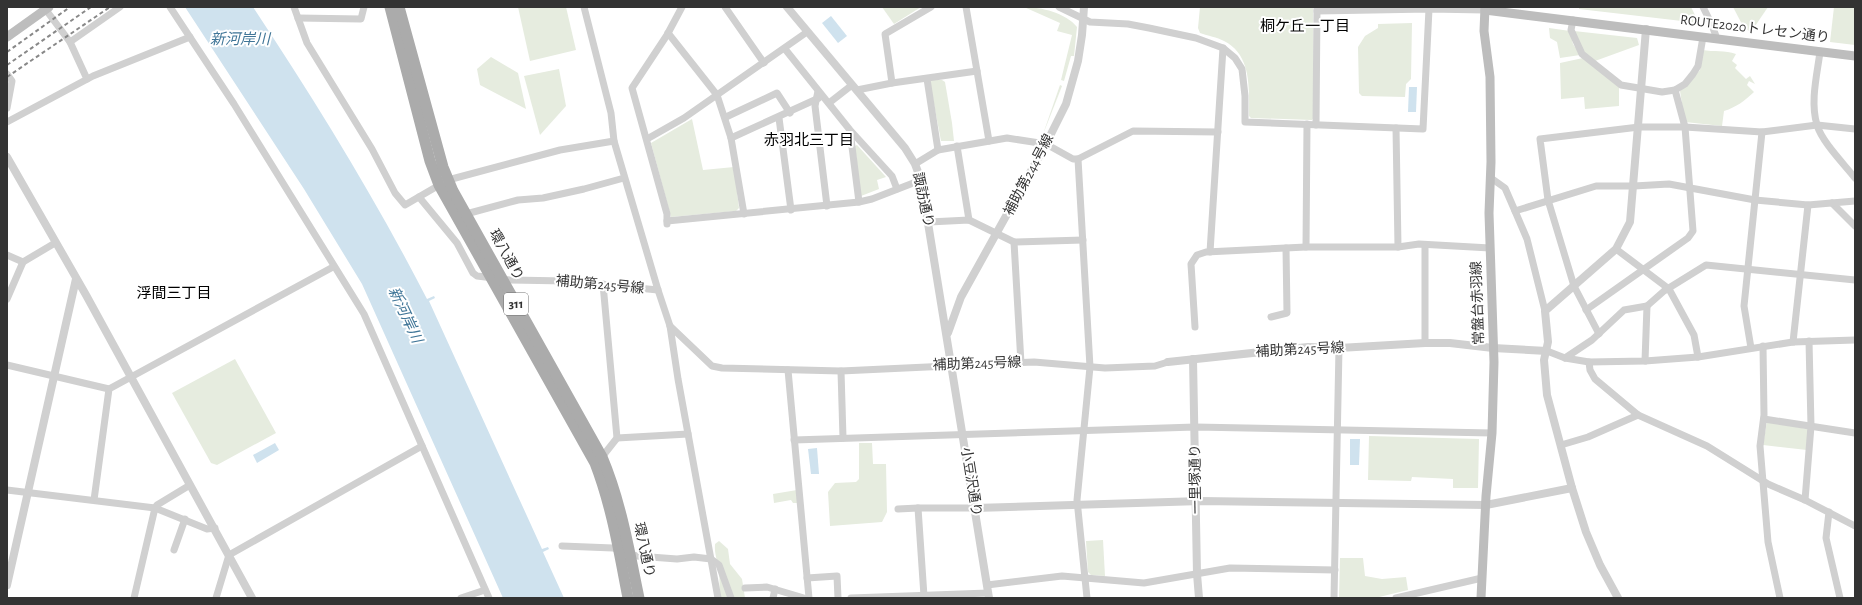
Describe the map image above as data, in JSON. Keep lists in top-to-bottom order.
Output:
{
  "streets": {
    "main road": [
      "ROUTE2020トレセン通り",
      "環八通り",
      "常盤台赤羽線",
      "311"
    ],
    "street": [
      "補助第244号線",
      "諏訪通り",
      "補助第245号線",
      "一里塚通り",
      "小豆沢通り"
    ]
  },
  "crossings": [
    ["ROUTE2020トレセン通り", "常盤台赤羽線"],
    ["補助第244号線", "諏訪通り"],
    ["諏訪通り", "補助第245号線"],
    ["諏訪通り", "小豆沢通り"],
    ["環八通り", "補助第245号線"],
    ["補助第245号線", "常盤台赤羽線"],
    ["補助第245号線", "一里塚通り"],
    ["補助第245号線", "小豆沢通り"]
  ],
  "districts": ["桐ケ丘一丁目", "赤羽北三丁目", "浮間三丁目"],
  "water": ["新河岸川"]
}
